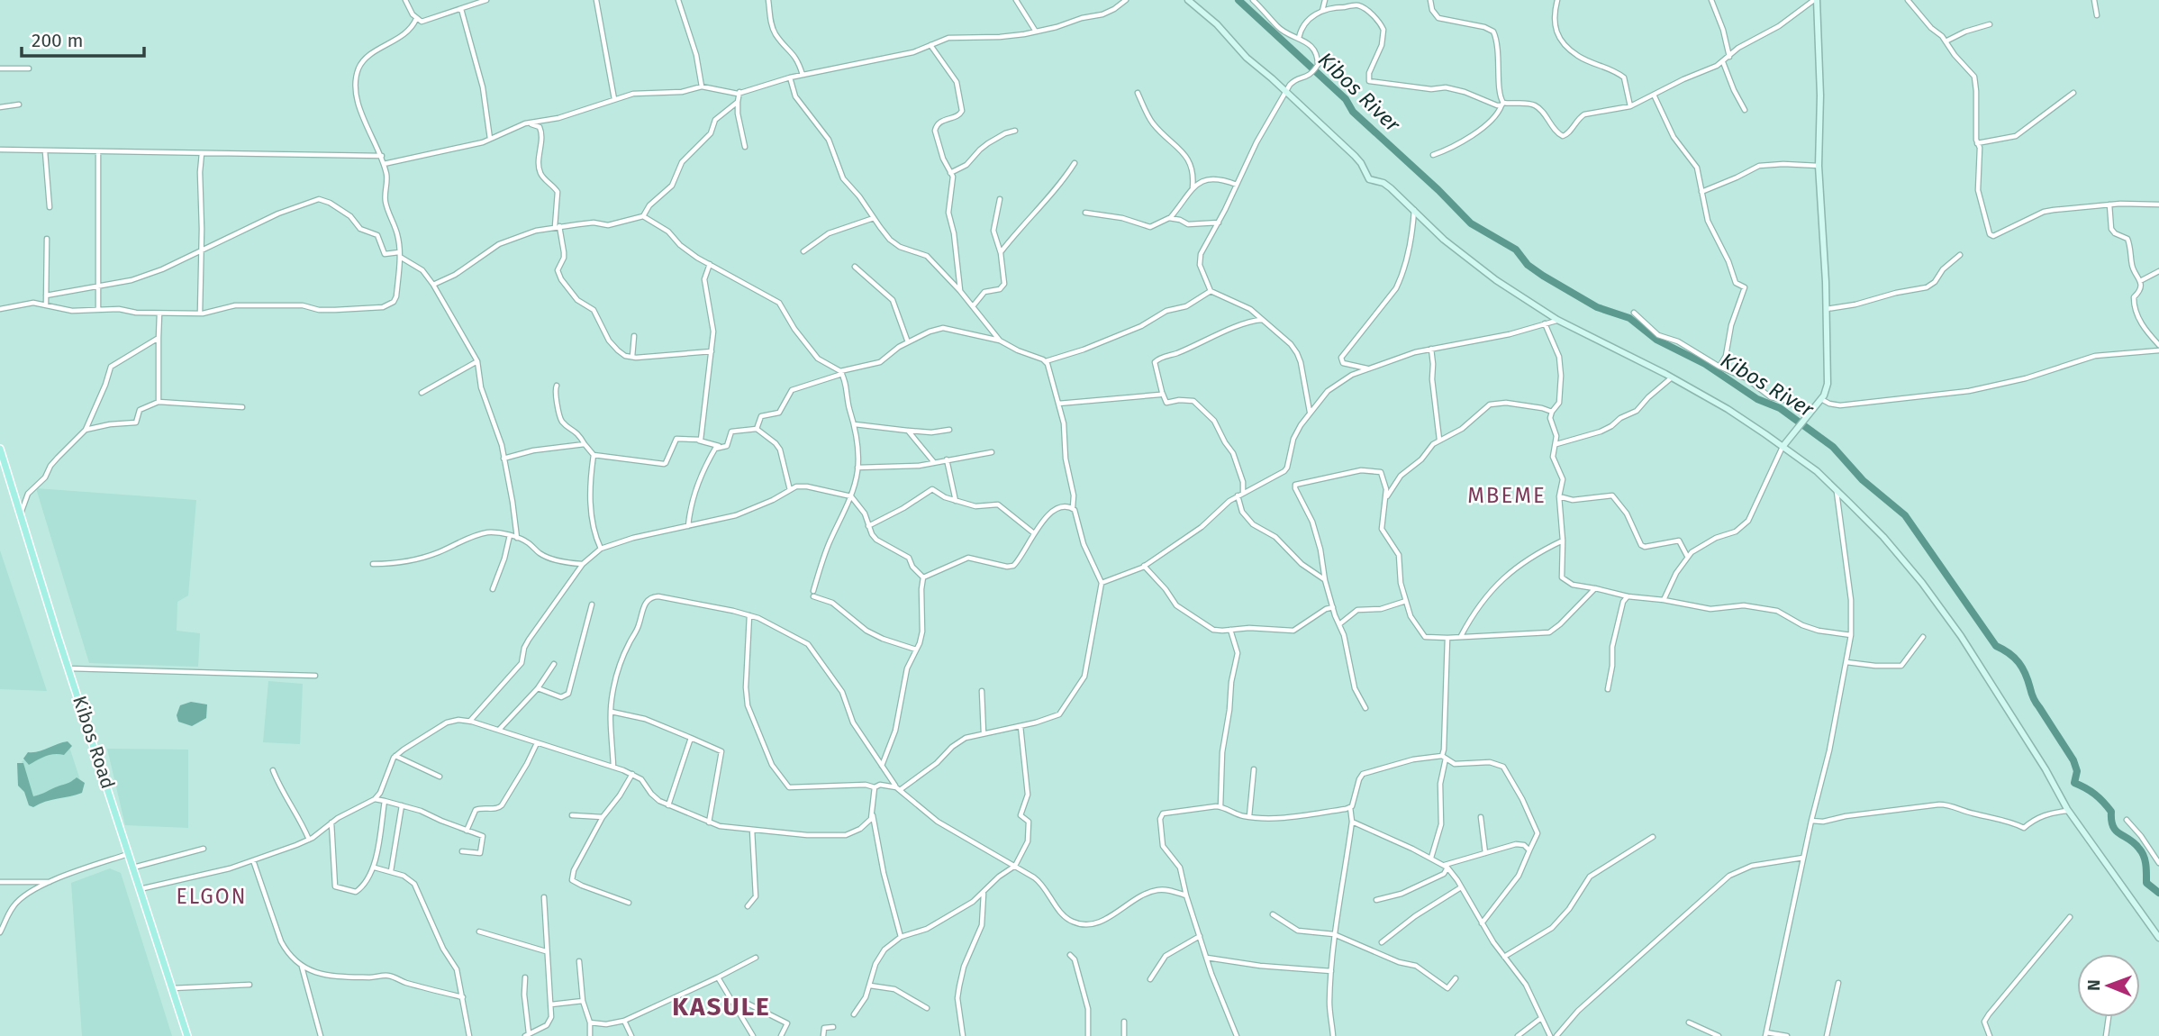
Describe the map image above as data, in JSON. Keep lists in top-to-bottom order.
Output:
{
  "streets": {
    "main road": ["Kibos Road"]
  },
  "districts": ["MBEME", "ELGON", "KASULE"],
  "water": ["Kibos River"],
  "scale_bar": "200 m",
  "north": "left"
}
